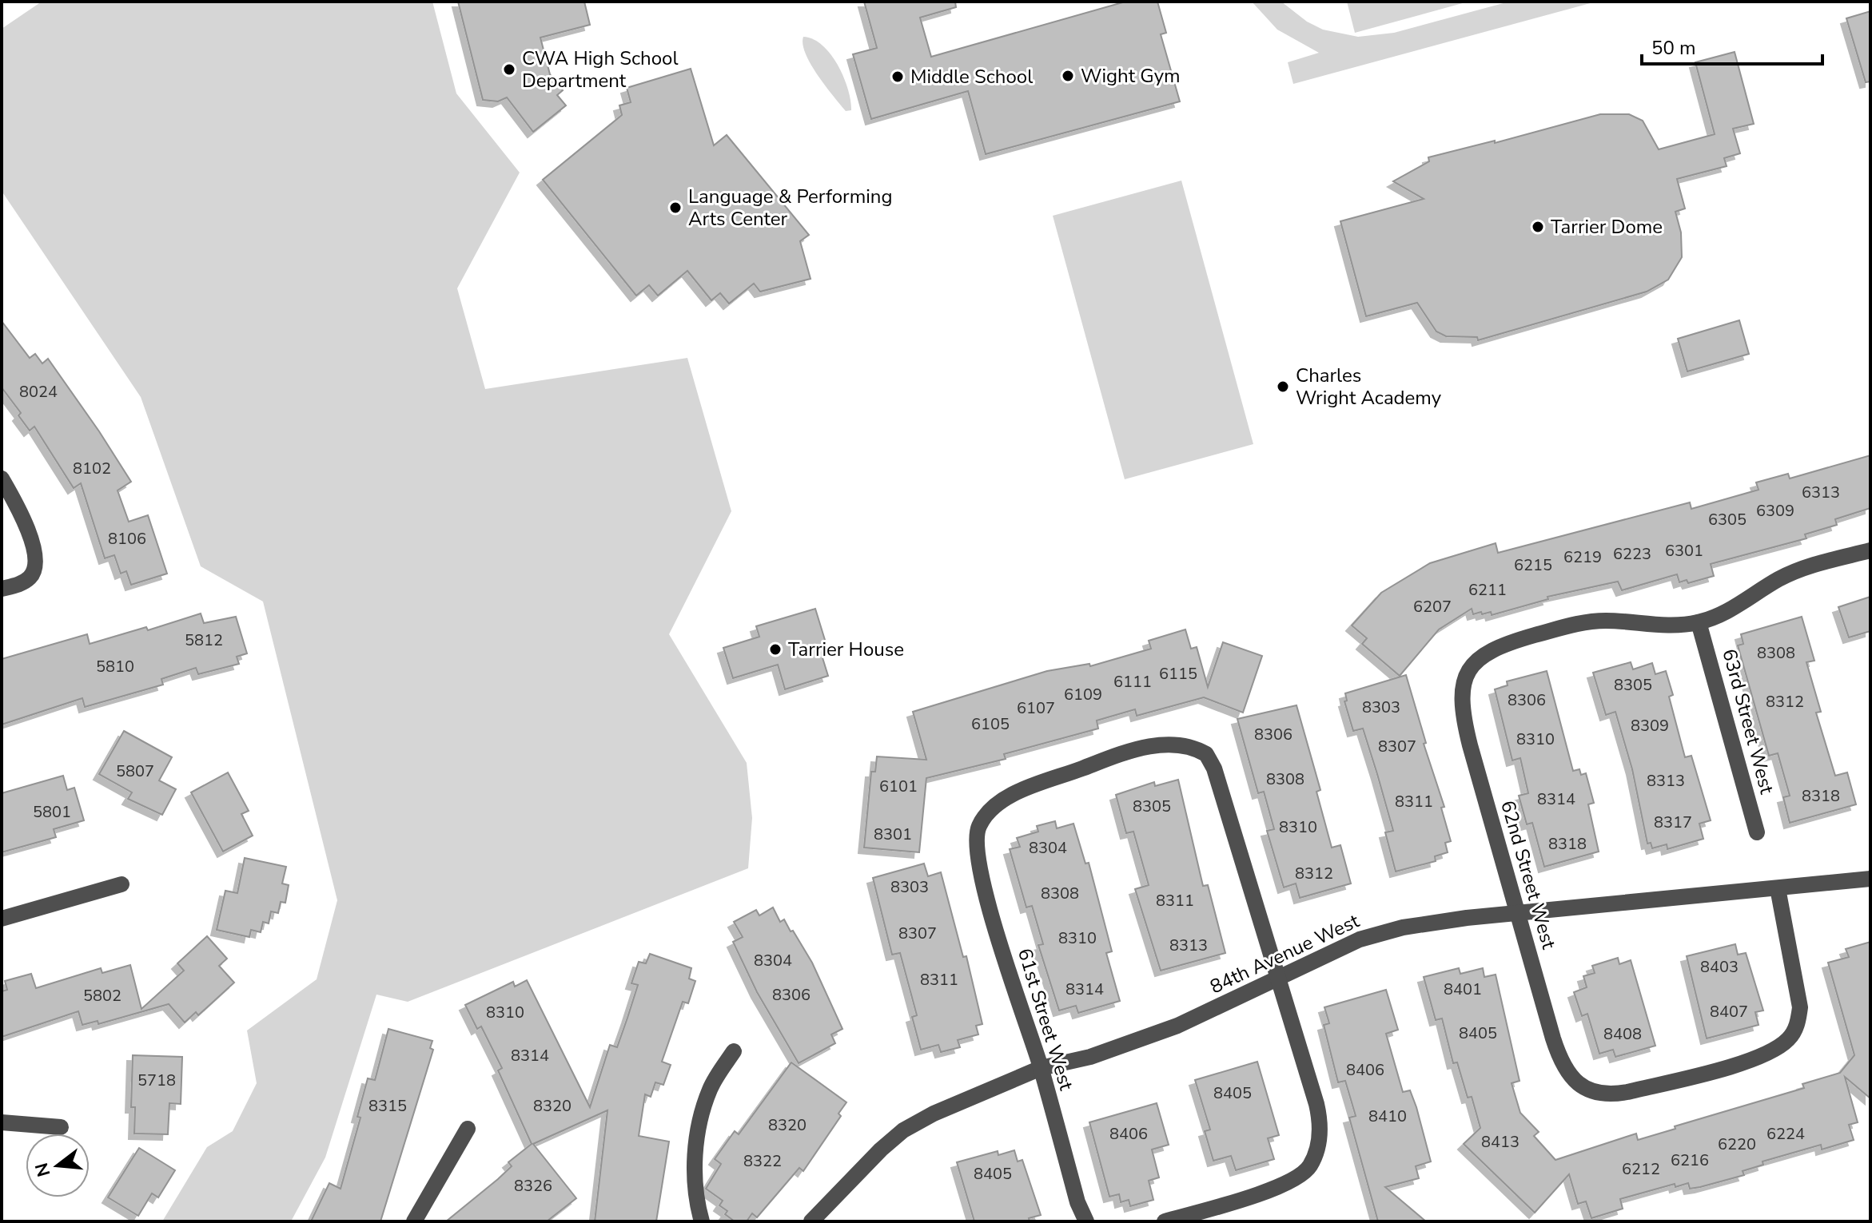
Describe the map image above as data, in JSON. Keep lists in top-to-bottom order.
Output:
{
  "streets": {
    "street": [
      "63rd Street West",
      "62nd Street West",
      "84th Avenue West",
      "61st Street West"
    ]
  },
  "crossings": [
    ["63rd Street West", "62nd Street West"],
    ["62nd Street West", "84th Avenue West"],
    ["84th Avenue West", "61st Street West"]
  ],
  "places": [
    "CWA High School Department",
    "Wight Gym",
    "Middle School",
    "Language & Performing Arts Center",
    "Tarrier Dome",
    "Charles Wright Academy",
    "Tarrier House"
  ],
  "house_numbers": [
    "8024",
    "8102",
    "6313",
    "6309",
    "6305",
    "8106",
    "6301",
    "6223",
    "6219",
    "6215",
    "6211",
    "6207",
    "5812",
    "8308",
    "5810",
    "6115",
    "6111",
    "8305",
    "6109",
    "8306",
    "8312",
    "8303",
    "6107",
    "6105",
    "8309",
    "8306",
    "8310",
    "8307",
    "5807",
    "8308",
    "8313",
    "6101",
    "8318",
    "8314",
    "8311",
    "8305",
    "5801",
    "8317",
    "8310",
    "8301",
    "8318",
    "8304",
    "8312",
    "8303",
    "8308",
    "8311",
    "8307",
    "8310",
    "8313",
    "8304",
    "8403",
    "8311",
    "8314",
    "8401",
    "8306",
    "5802",
    "8407",
    "8310",
    "8405",
    "8408",
    "8314",
    "8406",
    "5718",
    "8405",
    "8315",
    "8320",
    "8410",
    "8320",
    "8406",
    "6224",
    "8413",
    "6220",
    "6216",
    "8322",
    "6212",
    "8405",
    "8326"
  ],
  "scale_bar": "50 m",
  "north": "left"
}
